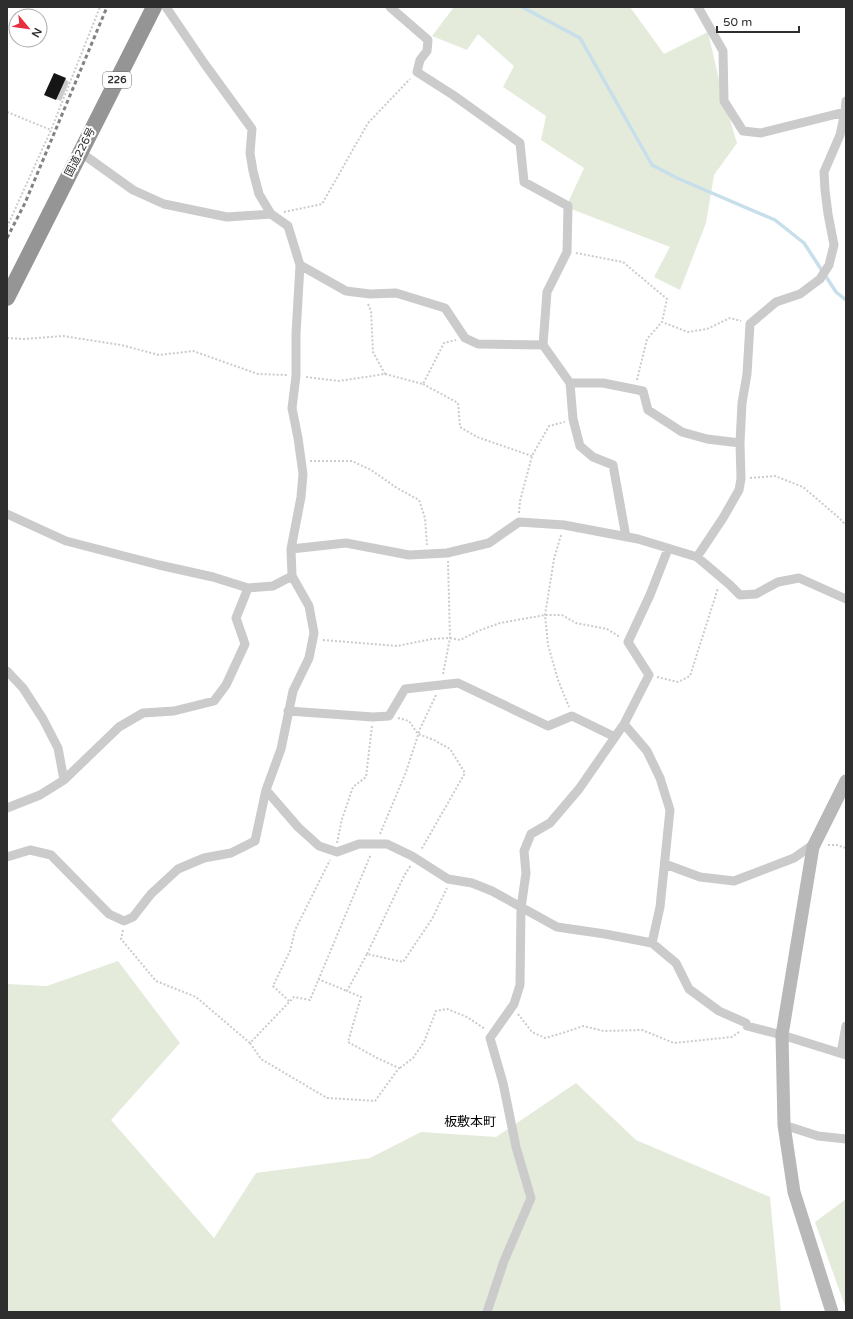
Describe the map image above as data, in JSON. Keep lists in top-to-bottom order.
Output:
{
  "streets": {
    "highway": ["226", "国道226号"]
  },
  "districts": ["板敷本町"],
  "scale_bar": "50 m",
  "north": "bottom right"
}
